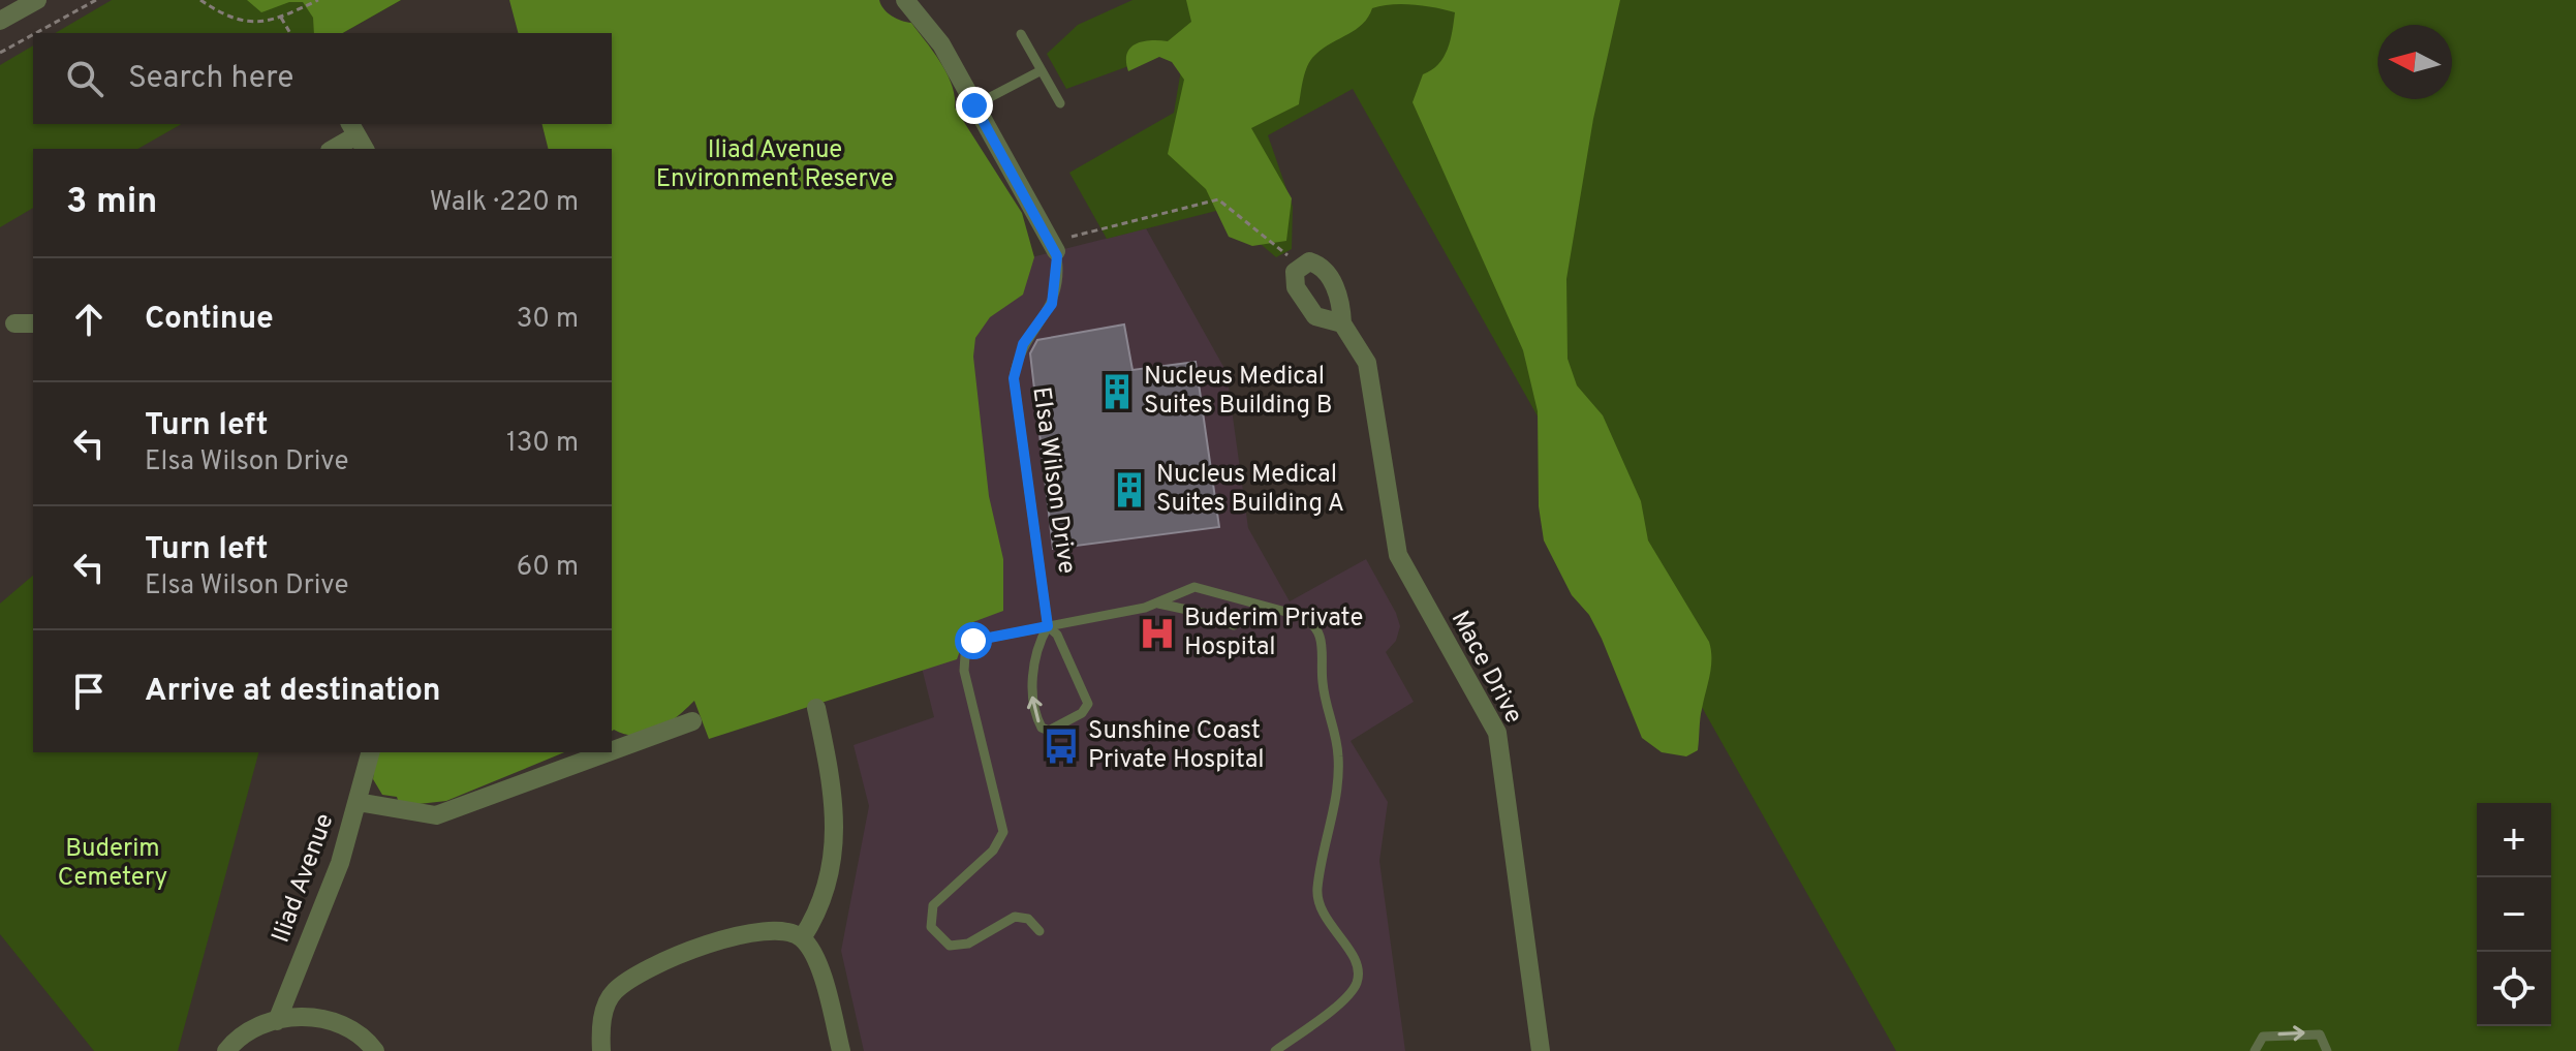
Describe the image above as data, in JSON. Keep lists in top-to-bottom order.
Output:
{
  "streets": {
    "street": ["Mace Drive", "Iliad Avenue"],
    "lane": ["Elsa Wilson Drive"]
  },
  "parks": ["Iliad Avenue Environment Reserve", "Buderim Cemetery"],
  "places": {
    "building": ["Nucleus Medical Suites Building B", "Nucleus Medical Suites Building A"],
    "hospital": ["Buderim Private Hospital"],
    "bus stop": ["Sunshine Coast Private Hospital"]
  },
  "north": "left",
  "page": {
    "search": "Search here",
    "heading": ["3 min", "Walk · 220 m"],
    "list": [
      ["Continue", "30 m"],
      ["Turn left", "Elsa Wilson Drive", "130 m"],
      ["Turn left", "Elsa Wilson Drive", "60 m"],
      "Arrive at destination"
    ],
    "map_buttons": ["+", "−"]
  }
}
